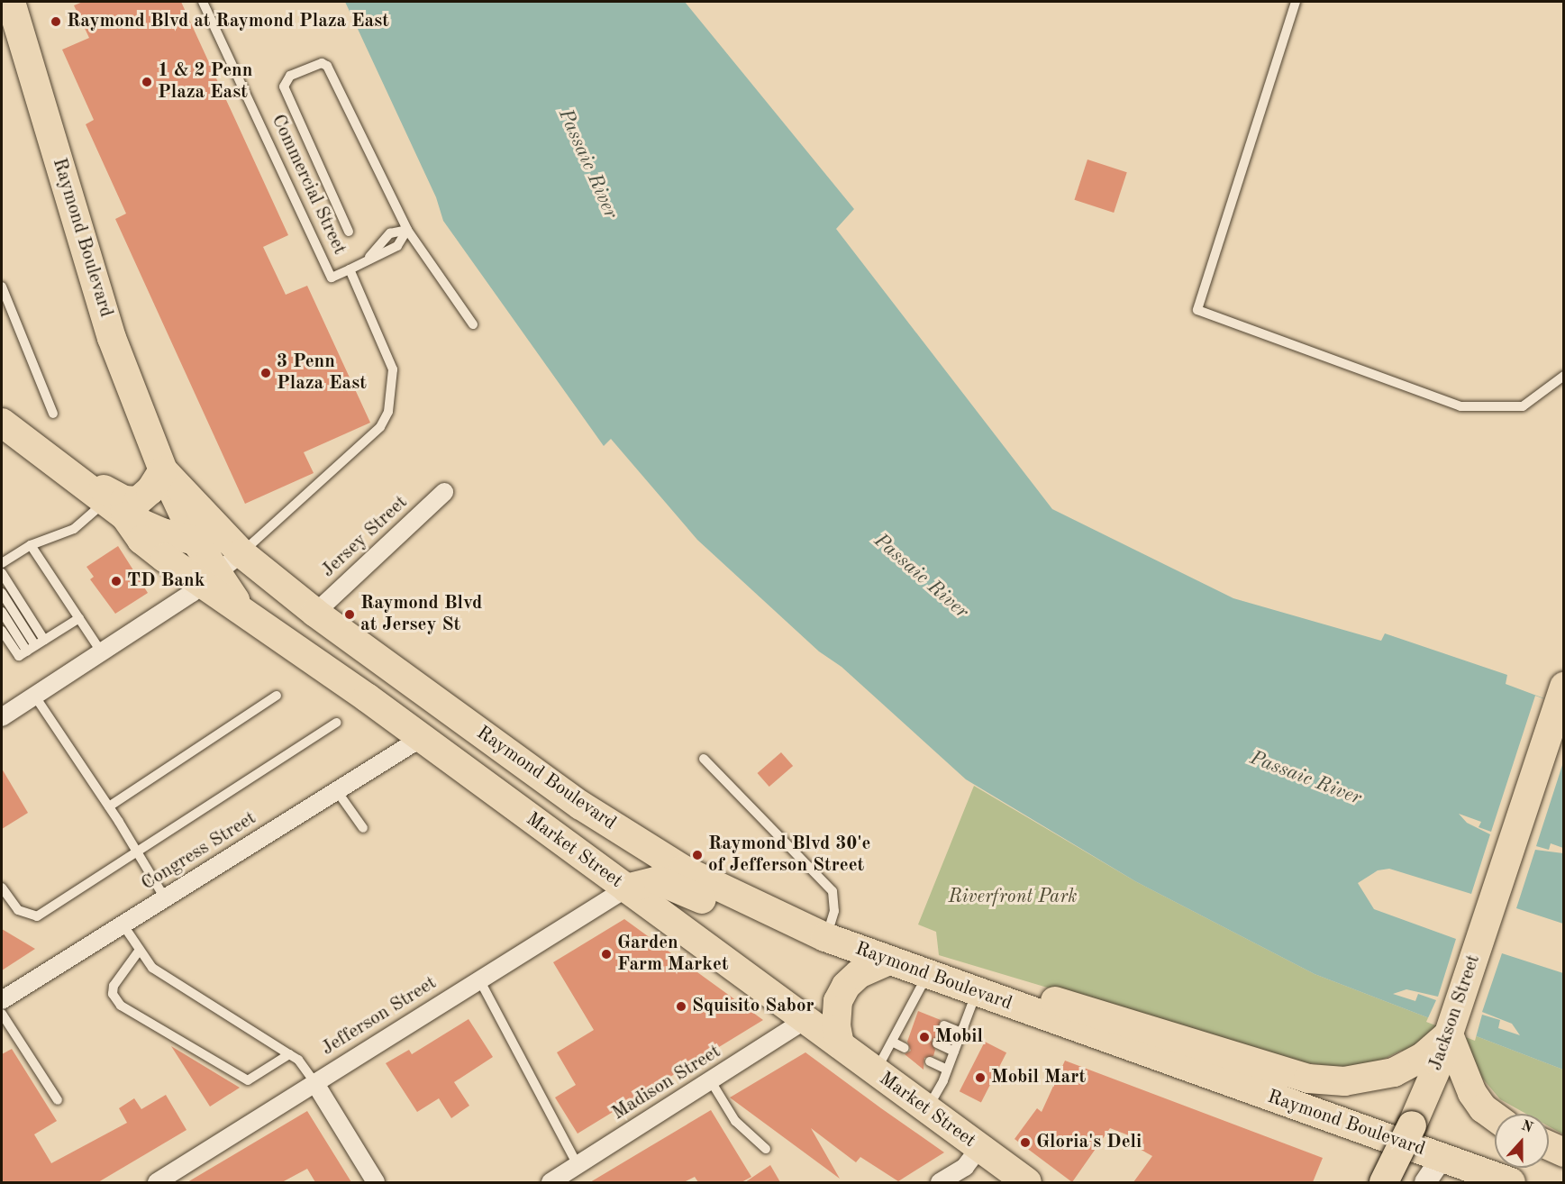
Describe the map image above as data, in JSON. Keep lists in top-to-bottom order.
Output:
{
  "streets": {
    "main road": ["Raymond Boulevard", "Market Street", "Jackson Street"],
    "street": [
      "Jersey Street",
      "Congress Street",
      "Jefferson Street",
      "Madison Street"
    ],
    "lane": ["Commercial Street"]
  },
  "crossings": [
    ["Commercial Street", "Raymond Boulevard"],
    ["Raymond Boulevard", "Jersey Street"],
    ["Raymond Boulevard", "Market Street"],
    ["Market Street", "Congress Street"],
    ["Market Street", "Jefferson Street"],
    ["Market Street", "Madison Street"]
  ],
  "water": ["Passaic River"],
  "parks": ["Riverfront Park"],
  "places": [
    "Raymond Blvd at Raymond Plaza East",
    "1 & 2 Penn Plaza East",
    "3 Penn Plaza East",
    "TD Bank",
    "Raymond Blvd at Jersey St",
    "Raymond Blvd 30'e of Jefferson Street",
    "Garden Farm Market",
    "Squisito Sabor",
    "Mobil",
    "Mobil Mart",
    "Gloria's Deli"
  ],
  "north": "top"
}
